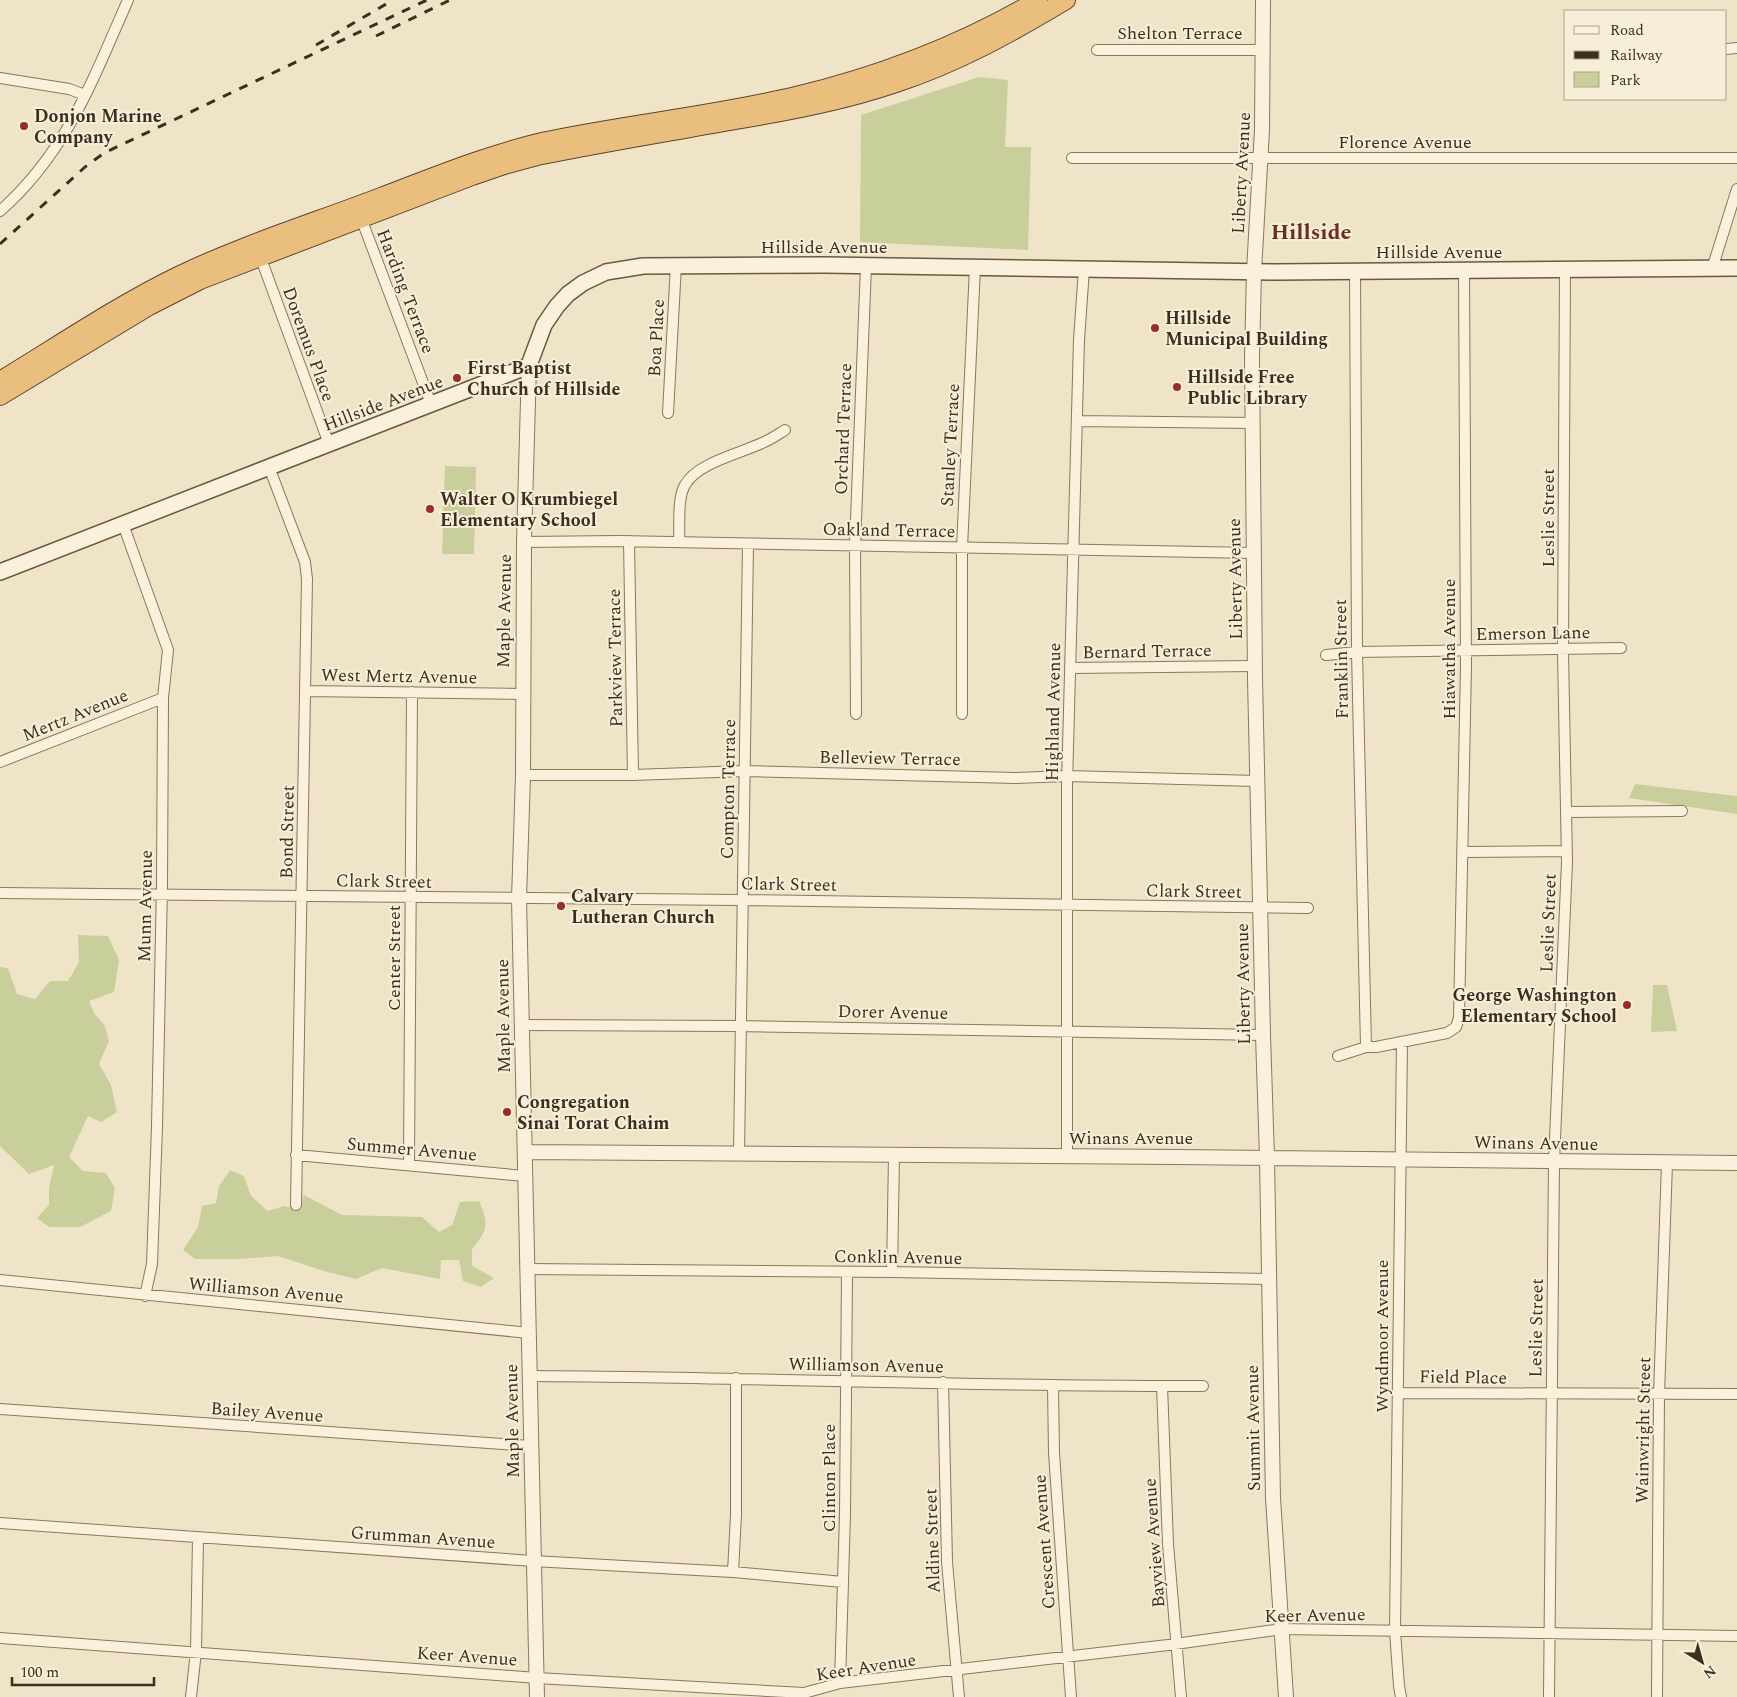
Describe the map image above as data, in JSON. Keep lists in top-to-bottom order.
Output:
{
  "streets": {
    "main road": ["Hillside Avenue"],
    "street": [
      "Shelton Terrace",
      "Florence Avenue",
      "Liberty Avenue",
      "Harding Terrace",
      "Boa Place",
      "Doremus Place",
      "Orchard Terrace",
      "Stanley Terrace",
      "Leslie Street",
      "Oakland Terrace",
      "Maple Avenue",
      "Emerson Lane",
      "Hiawatha Avenue",
      "Bernard Terrace",
      "Parkview Terrace",
      "Franklin Street",
      "West Mertz Avenue",
      "Highland Avenue",
      "Mertz Avenue",
      "Belleview Terrace",
      "Compton Terrace",
      "Bond Street",
      "Clark Street",
      "Munn Avenue",
      "Center Street",
      "Dorer Avenue",
      "Winans Avenue",
      "Summer Avenue",
      "Conklin Avenue",
      "Williamson Avenue",
      "Wyndmoor Avenue",
      "Field Place",
      "Bailey Avenue",
      "Summit Avenue",
      "Wainwright Street",
      "Clinton Place",
      "Grumman Avenue",
      "Aldine Street",
      "Crescent Avenue",
      "Bayview Avenue",
      "Keer Avenue"
    ]
  },
  "crossings": [
    ["Shelton Terrace", "Liberty Avenue"],
    ["Florence Avenue", "Liberty Avenue"],
    ["Liberty Avenue", "Hillside Avenue"],
    ["Liberty Avenue", "Oakland Terrace"],
    ["Liberty Avenue", "Bernard Terrace"],
    ["Liberty Avenue", "Belleview Terrace"],
    ["Liberty Avenue", "Clark Street"],
    ["Liberty Avenue", "Dorer Avenue"],
    ["Liberty Avenue", "Winans Avenue"],
    ["Liberty Avenue", "Summit Avenue"],
    ["Hillside Avenue", "Harding Terrace"],
    ["Hillside Avenue", "Boa Place"],
    ["Hillside Avenue", "Doremus Place"],
    ["Hillside Avenue", "Orchard Terrace"],
    ["Hillside Avenue", "Stanley Terrace"],
    ["Hillside Avenue", "Leslie Street"],
    ["Hillside Avenue", "Maple Avenue"],
    ["Hillside Avenue", "Hiawatha Avenue"],
    ["Hillside Avenue", "Franklin Street"],
    ["Hillside Avenue", "Highland Avenue"],
    ["Hillside Avenue", "Bond Street"],
    ["Hillside Avenue", "Munn Avenue"],
    ["Orchard Terrace", "Oakland Terrace"],
    ["Stanley Terrace", "Oakland Terrace"],
    ["Leslie Street", "Emerson Lane"],
    ["Leslie Street", "Winans Avenue"],
    ["Leslie Street", "Field Place"],
    ["Leslie Street", "Keer Avenue"],
    ["Oakland Terrace", "Maple Avenue"],
    ["Oakland Terrace", "Parkview Terrace"],
    ["Oakland Terrace", "Highland Avenue"],
    ["Oakland Terrace", "Compton Terrace"],
    ["Maple Avenue", "West Mertz Avenue"],
    ["Maple Avenue", "Belleview Terrace"],
    ["Maple Avenue", "Clark Street"],
    ["Maple Avenue", "Dorer Avenue"],
    ["Maple Avenue", "Winans Avenue"],
    ["Maple Avenue", "Summer Avenue"],
    ["Maple Avenue", "Conklin Avenue"],
    ["Maple Avenue", "Williamson Avenue"],
    ["Maple Avenue", "Bailey Avenue"],
    ["Maple Avenue", "Grumman Avenue"],
    ["Maple Avenue", "Keer Avenue"],
    ["Emerson Lane", "Hiawatha Avenue"],
    ["Emerson Lane", "Franklin Street"],
    ["Hiawatha Avenue", "Wyndmoor Avenue"],
    ["Bernard Terrace", "Highland Avenue"],
    ["Parkview Terrace", "Belleview Terrace"],
    ["West Mertz Avenue", "Bond Street"],
    ["West Mertz Avenue", "Center Street"],
    ["Highland Avenue", "Belleview Terrace"],
    ["Highland Avenue", "Clark Street"],
    ["Highland Avenue", "Dorer Avenue"],
    ["Highland Avenue", "Winans Avenue"],
    ["Mertz Avenue", "Munn Avenue"],
    ["Belleview Terrace", "Compton Terrace"],
    ["Compton Terrace", "Clark Street"],
    ["Compton Terrace", "Dorer Avenue"],
    ["Compton Terrace", "Winans Avenue"],
    ["Bond Street", "Clark Street"],
    ["Bond Street", "Summer Avenue"],
    ["Clark Street", "Munn Avenue"],
    ["Clark Street", "Center Street"],
    ["Munn Avenue", "Williamson Avenue"],
    ["Center Street", "Summer Avenue"],
    ["Winans Avenue", "Wyndmoor Avenue"],
    ["Winans Avenue", "Summit Avenue"],
    ["Winans Avenue", "Wainwright Street"],
    ["Conklin Avenue", "Summit Avenue"],
    ["Conklin Avenue", "Clinton Place"],
    ["Williamson Avenue", "Clinton Place"],
    ["Williamson Avenue", "Aldine Street"],
    ["Williamson Avenue", "Crescent Avenue"],
    ["Williamson Avenue", "Bayview Avenue"],
    ["Wyndmoor Avenue", "Field Place"],
    ["Wyndmoor Avenue", "Keer Avenue"],
    ["Field Place", "Wainwright Street"],
    ["Summit Avenue", "Keer Avenue"],
    ["Wainwright Street", "Keer Avenue"],
    ["Clinton Place", "Grumman Avenue"],
    ["Clinton Place", "Keer Avenue"],
    ["Aldine Street", "Keer Avenue"],
    ["Crescent Avenue", "Keer Avenue"],
    ["Bayview Avenue", "Keer Avenue"]
  ],
  "districts": ["Hillside"],
  "places": [
    "Donjon Marine Company",
    "Hillside Municipal Building",
    "First Baptist Church of Hillside",
    "Hillside Free Public Library",
    "Walter O Krumbiegel Elementary School",
    "Calvary Lutheran Church",
    "George Washington Elementary School",
    "Congregation Sinai Torat Chaim"
  ],
  "legend": ["Road", "Railway", "Park"],
  "scale_bar": "100 m",
  "north": "bottom right"
}
